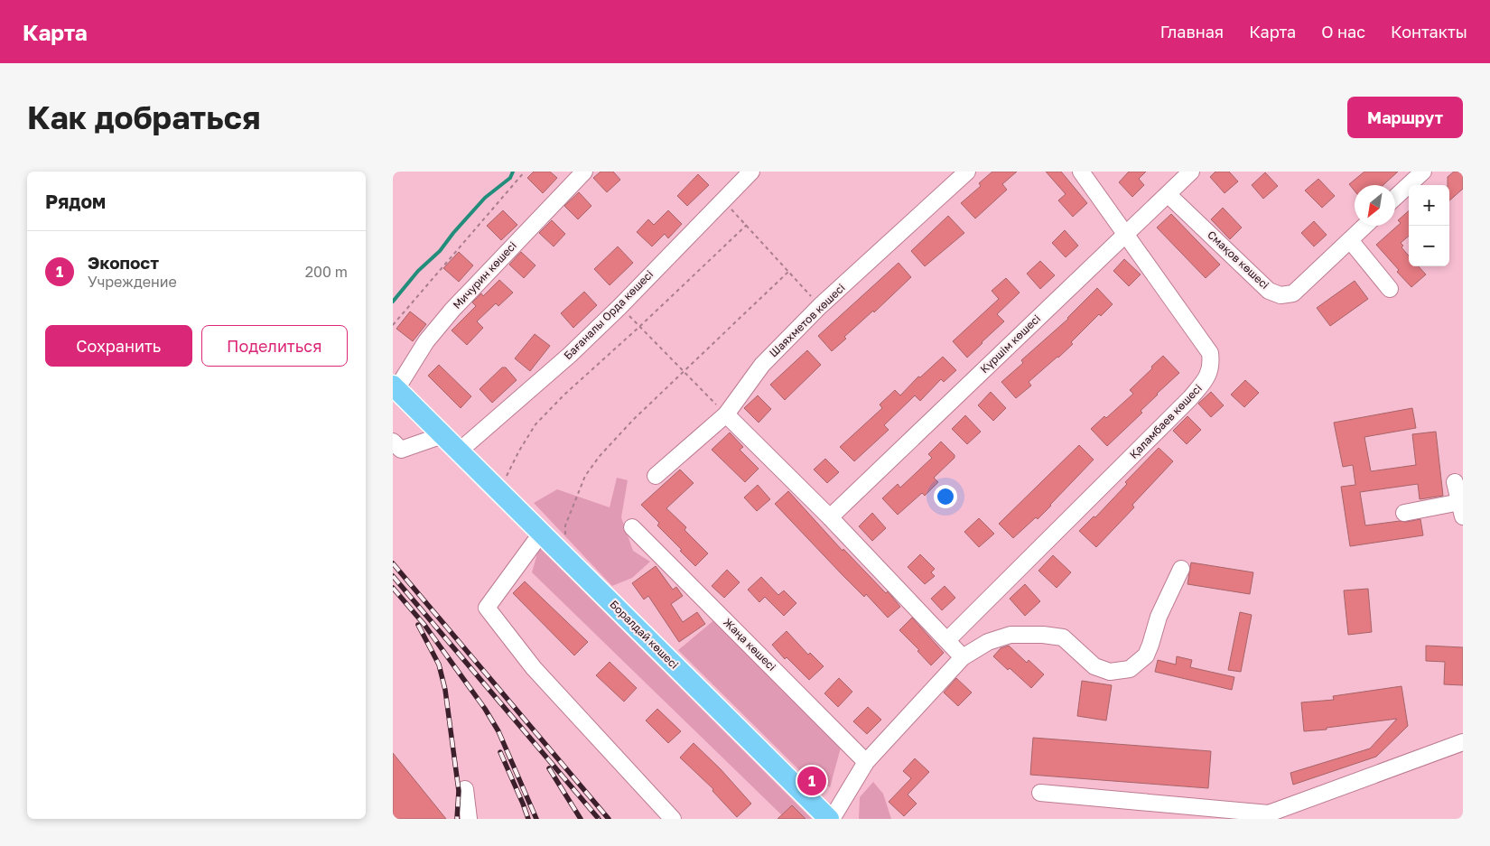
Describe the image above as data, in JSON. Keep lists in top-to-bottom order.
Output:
{
  "streets": {
    "main road": ["Боралдай көшесі"],
    "street": [
      "Смақов көшесі",
      "Мичурин көшесі",
      "Бағаналы Орда көшесі",
      "Шаяхметов көшесі",
      "Күршім көшесі",
      "Қаламбаев көшесі",
      "Жаңа көшесі"
    ]
  },
  "crossings": [
    ["Смақов көшесі", "Күршім көшесі"],
    ["Бағаналы Орда көшесі", "Боралдай көшесі"],
    ["Күршім көшесі", "Қаламбаев көшесі"]
  ],
  "north": "bottom left",
  "page": {
    "header": "Карта",
    "nav": [
      "Главная",
      "Карта",
      "О нас",
      "Контакты"
    ],
    "buttons": [
      "Маршрут",
      ["Сохранить", "Поделиться"]
    ],
    "title": "Как добраться",
    "heading": "Рядом",
    "map_buttons": ["+", "−"],
    "list": [
      {
        "mark": "1",
        "name": "Экопост",
        "note": "Учреждение",
        "value": "200 m"
      }
    ],
    "pins": "1"
  }
}
